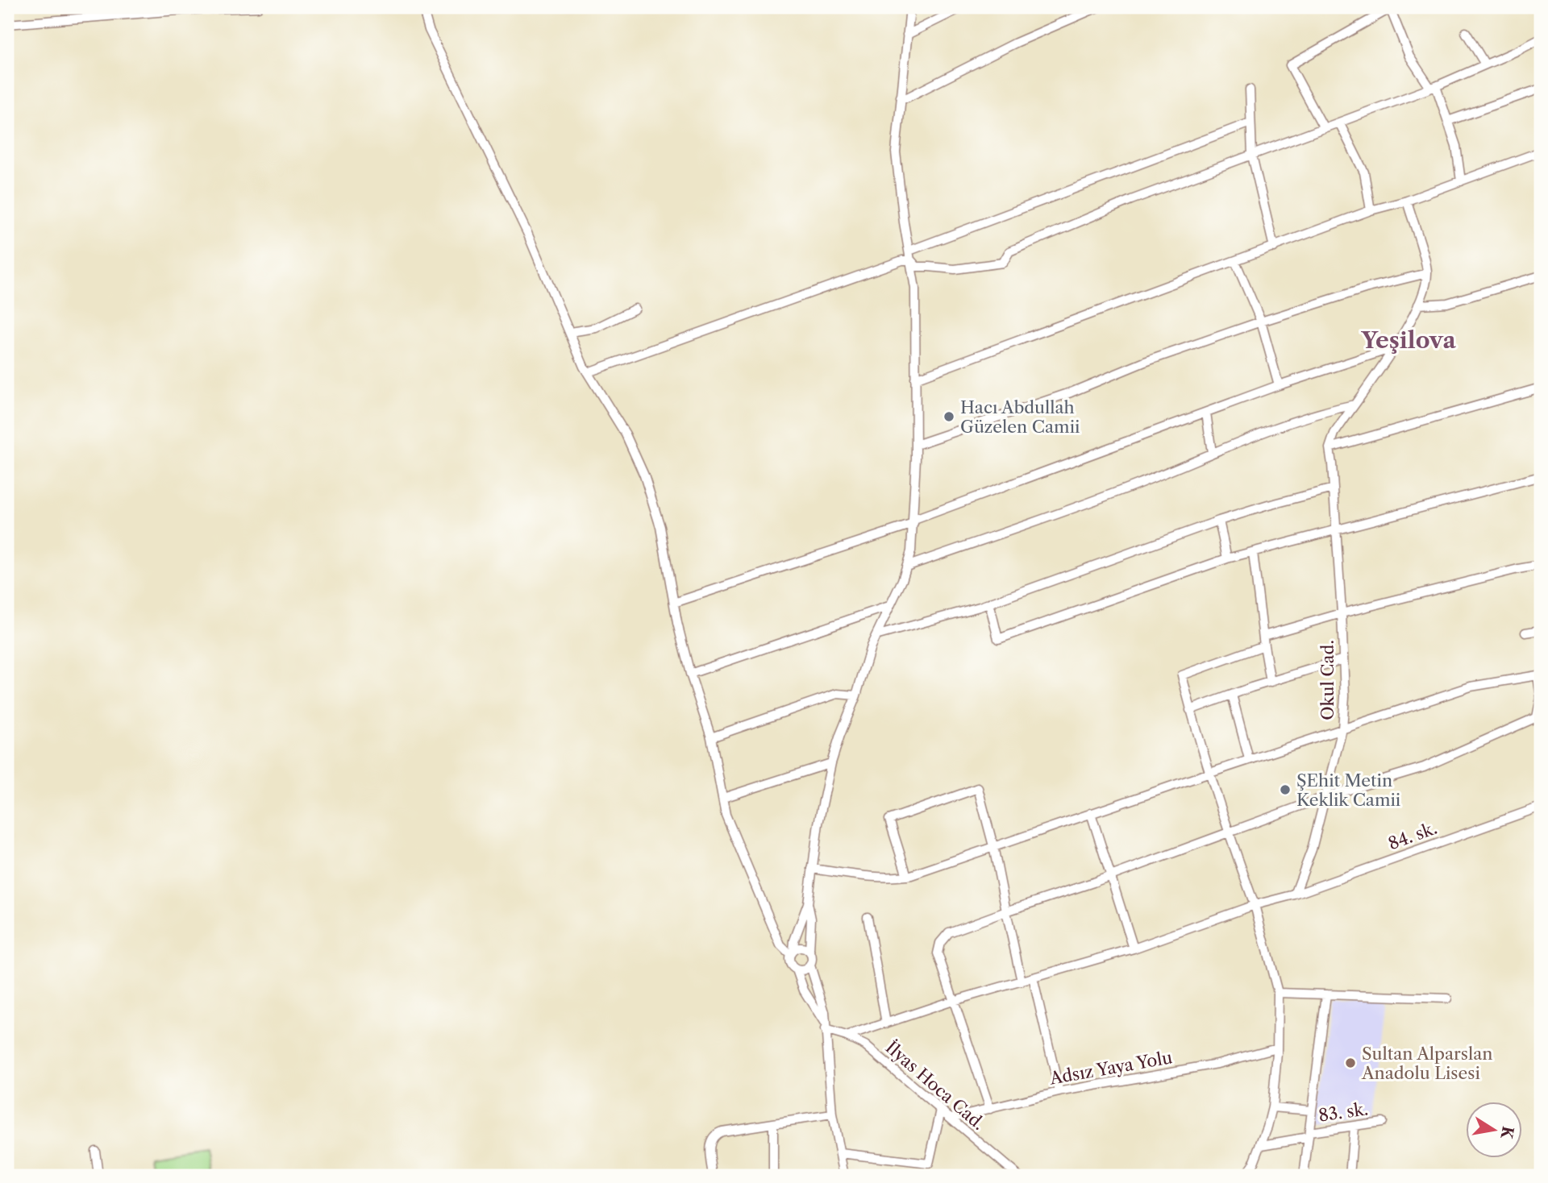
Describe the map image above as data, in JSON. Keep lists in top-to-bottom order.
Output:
{
  "streets": {
    "street": [
      "Okul Cad.",
      "84. sk.",
      "Adsız Yaya Yolu",
      "İlyas Hoca Cad.",
      "83. sk."
    ]
  },
  "crossings": [
    ["Okul Cad.", "84. sk."],
    ["Adsız Yaya Yolu", "İlyas Hoca Cad."]
  ],
  "districts": ["Yeşilova"],
  "places": ["Hacı Abdullah Güzelen Camii", "ŞEhit Metin Keklik Camii", "Sultan Alparslan Anadolu Lisesi"],
  "north": "right"
}
